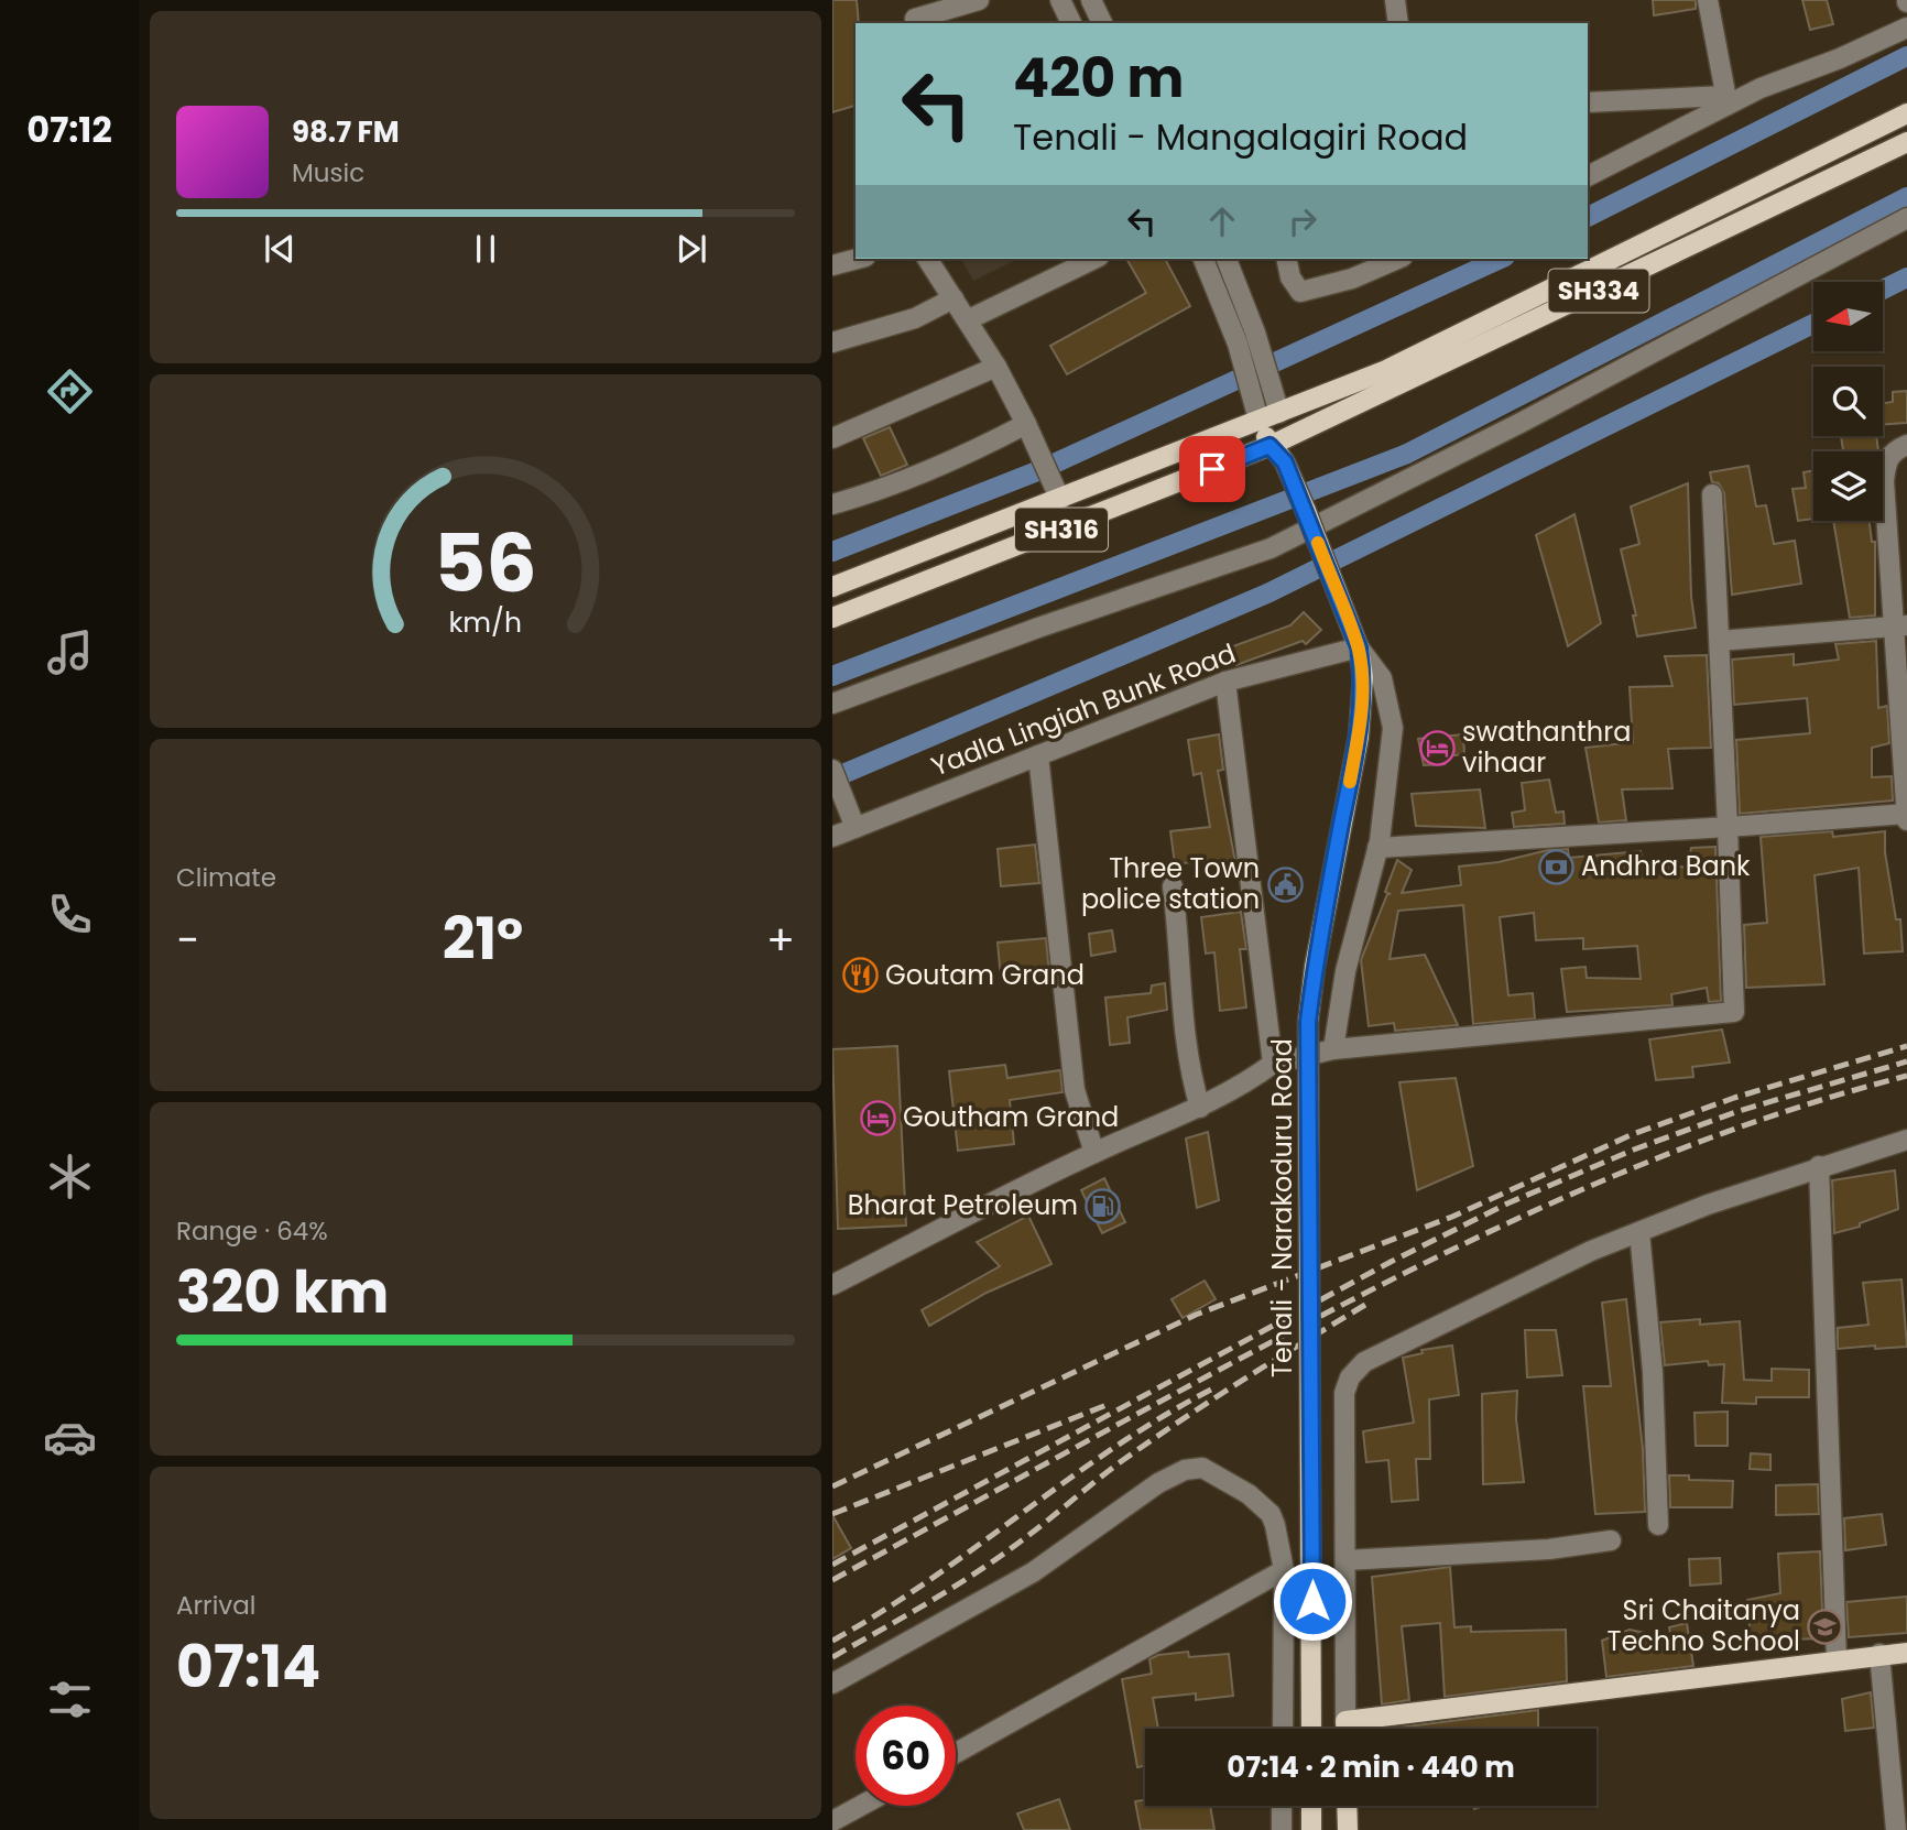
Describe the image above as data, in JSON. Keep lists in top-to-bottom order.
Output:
{
  "streets": {
    "main road": ["SH334", "SH316", "Tenali - Narakoduru Road"],
    "street": ["Yadla Lingiah Bunk Road"]
  },
  "crossings": [
    ["SH334", "SH316"],
    ["Yadla Lingiah Bunk Road", "Tenali - Narakoduru Road"]
  ],
  "places": {
    "hotel": ["swathanthra vihaar", "Goutham Grand"],
    "bank": ["Andhra Bank"],
    "public building": ["Three Town police station"],
    "restaurant": ["Goutam Grand"],
    "fuel station": ["Bharat Petroleum"],
    "school or university": ["Sri Chaitanya Techno School"]
  },
  "north": "left",
  "page": {
    "tabs": "07:12",
    "turn": ["420 m", "Tenali - Mangalagiri Road"],
    "song": ["98.7 FM", "Music"],
    "tile": [
      "Climate",
      ["Range · 64%", "320 km"],
      ["Arrival", "07:14"]
    ],
    "heat": ["−", "21°", "+"],
    "limit": "60",
    "trip": "07:14 · 2 min · 440 m",
    "gauge": ["56", "km/h"]
  }
}
